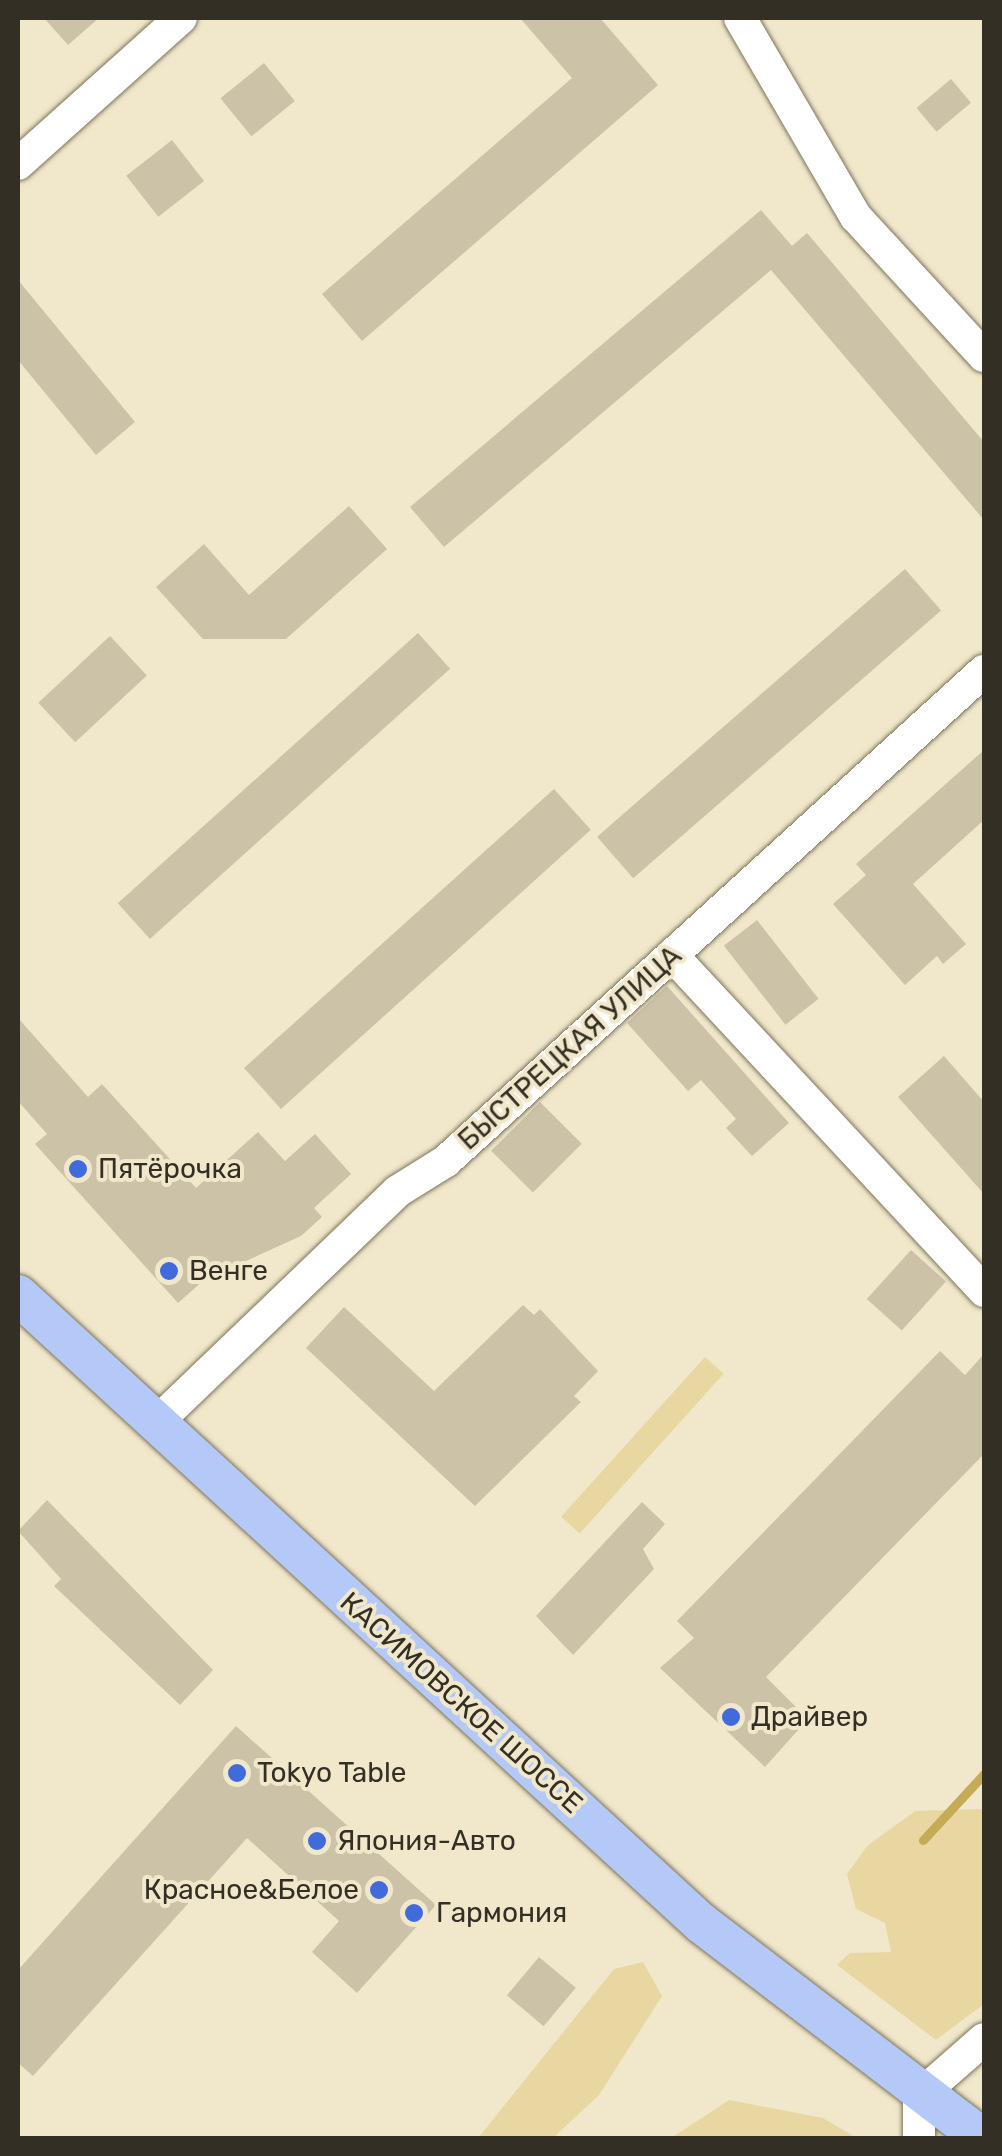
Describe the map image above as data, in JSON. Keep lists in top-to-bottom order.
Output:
{
  "streets": {
    "main road": ["КАСИМОВСКОЕ ШОССЕ"],
    "street": ["БЫСТРЕЦКАЯ УЛИЦА"]
  },
  "crossings": [
    ["БЫСТРЕЦКАЯ УЛИЦА", "КАСИМОВСКОЕ ШОССЕ"]
  ],
  "places": [
    "Пятёрочка",
    "Венге",
    "Драйвер",
    "Tokyo Table",
    "Япония-Авто",
    "Красное&Белое",
    "Гармония"
  ]
}
